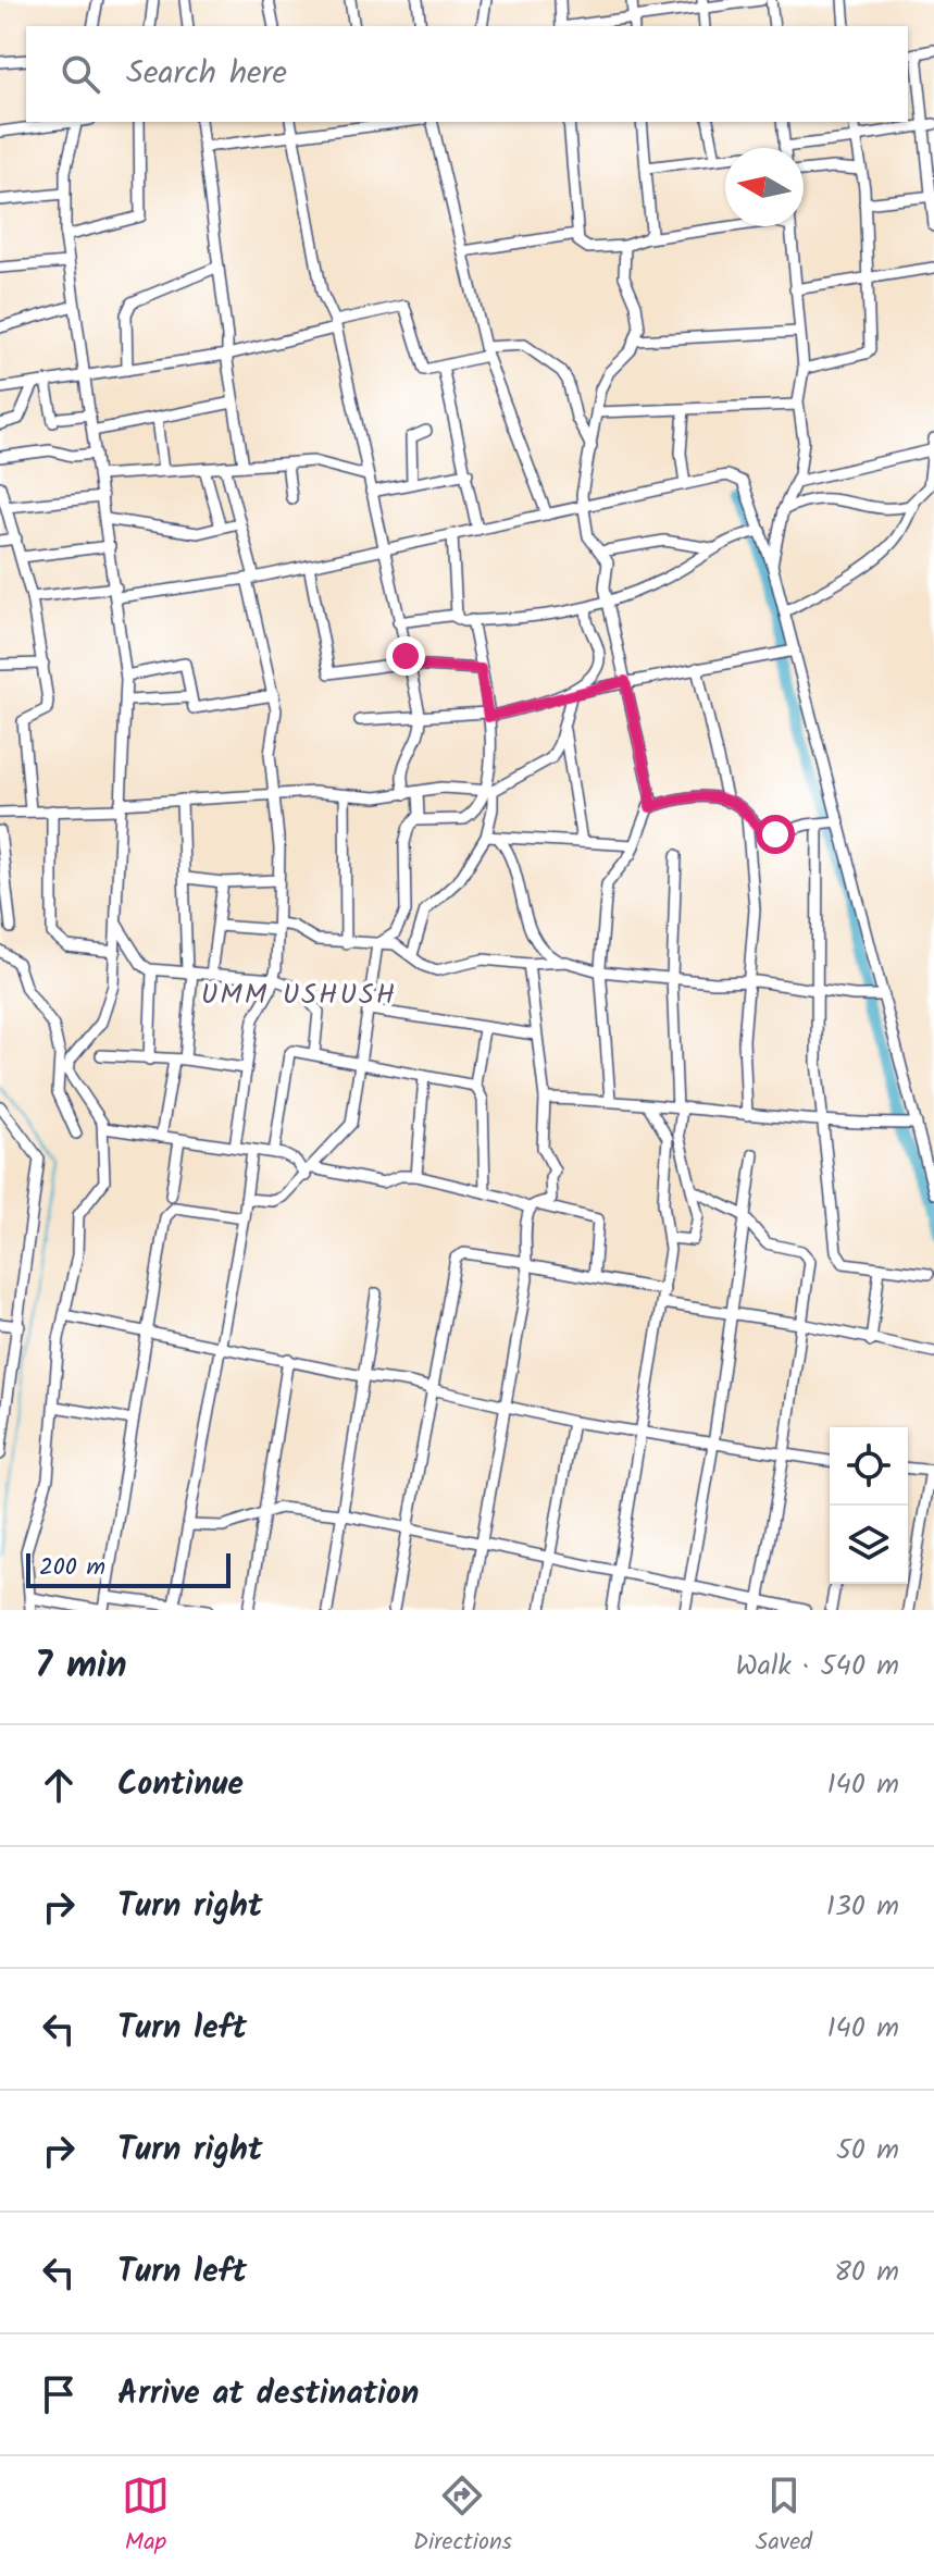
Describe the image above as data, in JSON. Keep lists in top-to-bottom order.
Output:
{
  "districts": ["UMM USHUSH"],
  "scale_bar": "200 m",
  "north": "left",
  "page": {
    "search": "Search here",
    "scale": "200 m",
    "heading": ["7 min", "Walk · 540 m"],
    "list": [
      ["Continue", "140 m"],
      ["Turn right", "130 m"],
      ["Turn left", "140 m"],
      ["Turn right", "50 m"],
      ["Turn left", "80 m"],
      "Arrive at destination"
    ],
    "nav": ["Map", "Directions", "Saved"]
  }
}
